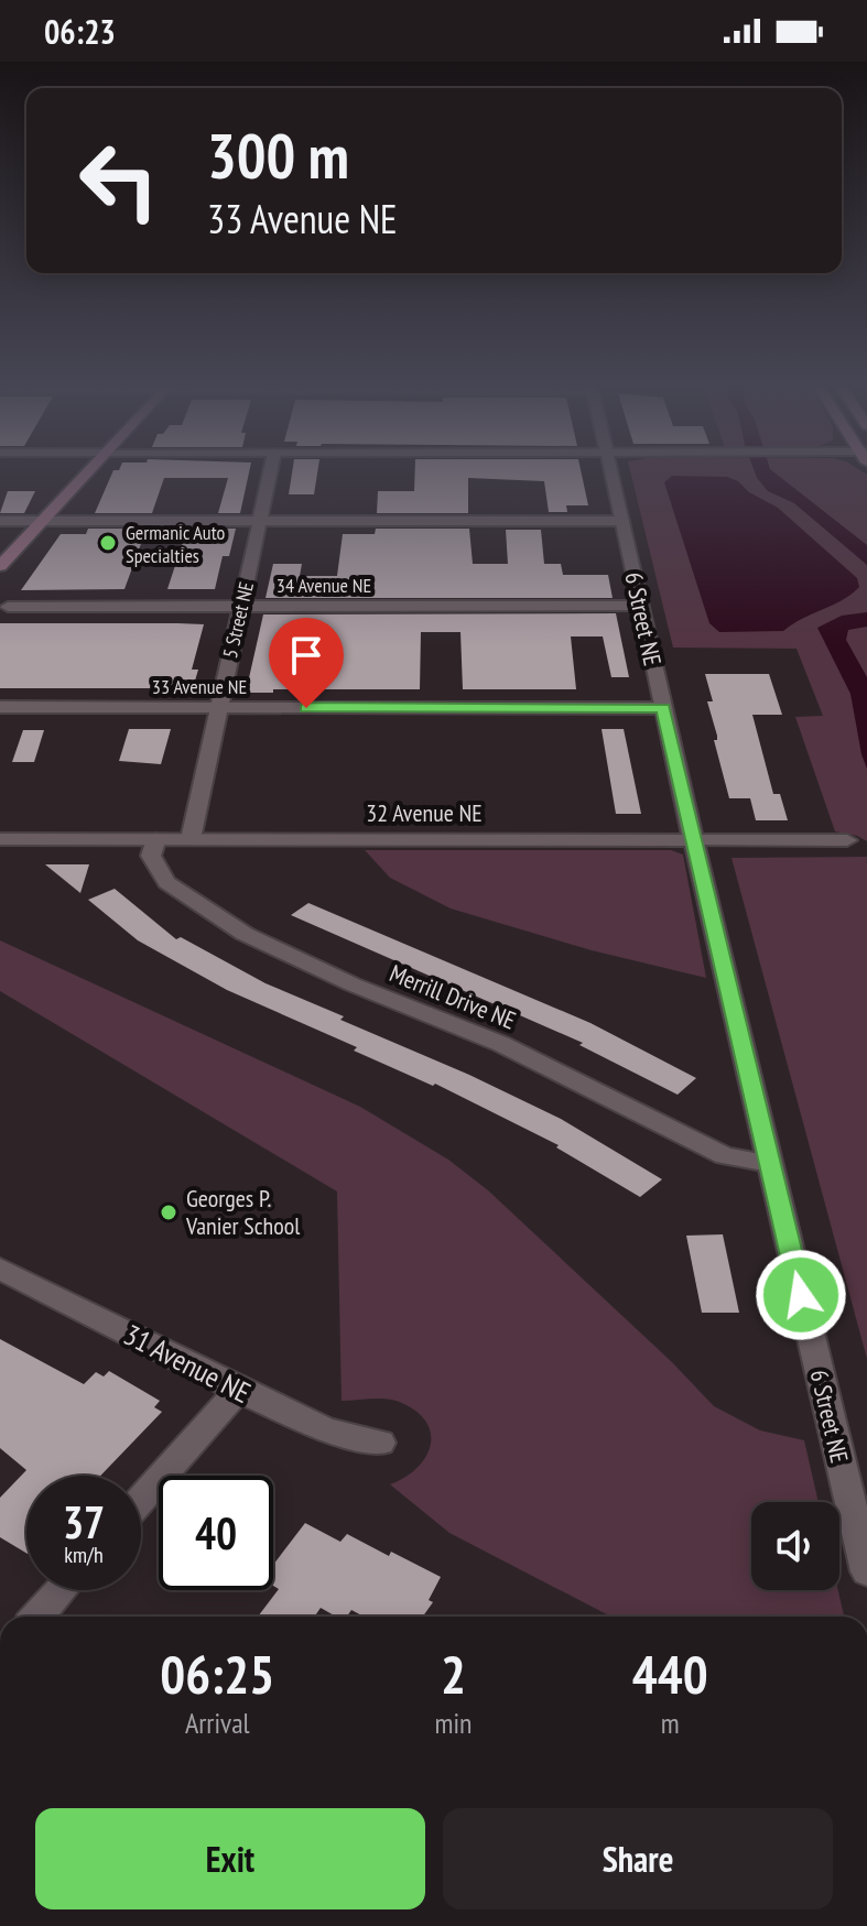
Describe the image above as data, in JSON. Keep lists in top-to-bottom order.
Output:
{
  "streets": {
    "street": [
      "34 Avenue NE",
      "6 Street NE",
      "5 Street NE",
      "33 Avenue NE",
      "32 Avenue NE",
      "Merrill Drive NE",
      "31 Avenue NE"
    ]
  },
  "crossings": [
    ["34 Avenue NE", "6 Street NE"],
    ["34 Avenue NE", "5 Street NE"],
    ["6 Street NE", "33 Avenue NE"],
    ["6 Street NE", "32 Avenue NE"],
    ["6 Street NE", "Merrill Drive NE"],
    ["5 Street NE", "33 Avenue NE"],
    ["5 Street NE", "32 Avenue NE"],
    ["32 Avenue NE", "Merrill Drive NE"]
  ],
  "places": ["Germanic Auto Specialties", "Georges P. Vanier School"],
  "page": {
    "status": "06:23",
    "turn": ["300 m", "33 Avenue NE"],
    "speed": "37 km/h",
    "limit": "40",
    "eta": [
      "06:25",
      "Arrival",
      "2",
      "min",
      "440",
      "m"
    ],
    "buttons": ["Exit", "Share"]
  }
}
